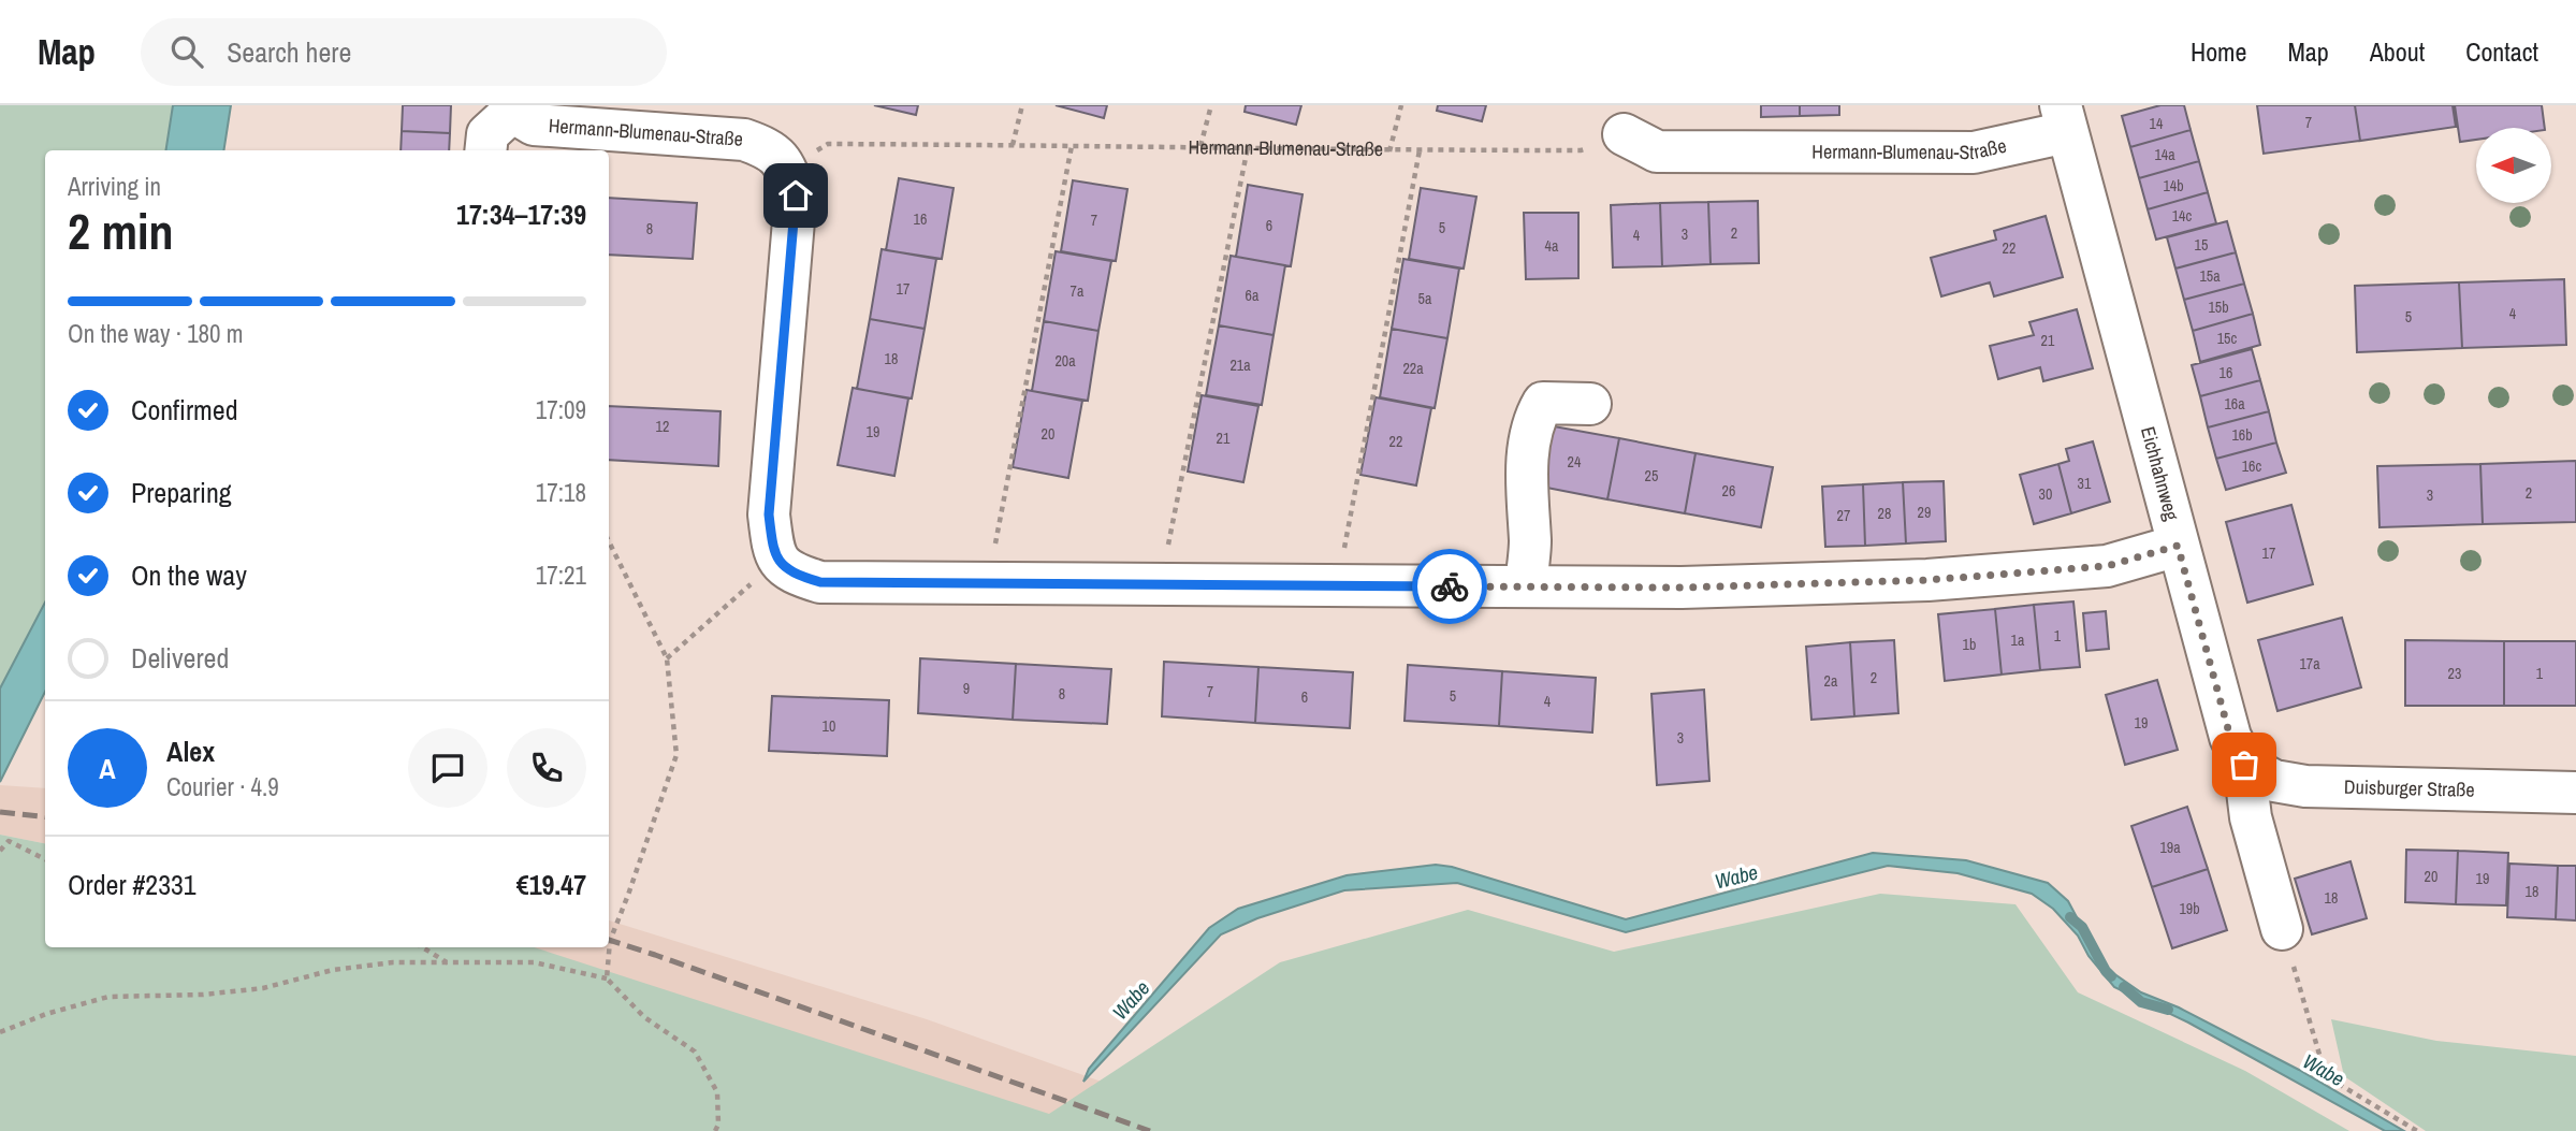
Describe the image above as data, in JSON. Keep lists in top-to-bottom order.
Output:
{
  "streets": {
    "street": ["Hermann-Blumenau-Straße", "Eichhahnweg", "Duisburger Straße"]
  },
  "crossings": [
    ["Hermann-Blumenau-Straße", "Eichhahnweg"],
    ["Eichhahnweg", "Duisburger Straße"]
  ],
  "water": ["Wabe"],
  "house_numbers": [
    "7",
    "14",
    "14a",
    "14b",
    "14c",
    "16",
    "7",
    "6",
    "5",
    "8",
    "2",
    "3",
    "4",
    "15",
    "4a",
    "22",
    "15a",
    "17",
    "7a",
    "6a",
    "5a",
    "15b",
    "4",
    "5",
    "15c",
    "21",
    "18",
    "20a",
    "21a",
    "22a",
    "16",
    "16a",
    "12",
    "19",
    "20",
    "16b",
    "21",
    "22",
    "24",
    "16c",
    "25",
    "31",
    "26",
    "2",
    "30",
    "3",
    "29",
    "28",
    "27",
    "17",
    "1",
    "1a",
    "1b",
    "17a",
    "23",
    "1",
    "2",
    "2a",
    "9",
    "7",
    "8",
    "5",
    "6",
    "4",
    "19",
    "10",
    "3",
    "19a",
    "20",
    "19",
    "18",
    "18",
    "19b"
  ],
  "north": "left",
  "page": {
    "header": "Map",
    "search": "Search here",
    "nav": [
      "Home",
      "Map",
      "About",
      "Contact"
    ],
    "heading": ["2 min", "Arriving in", "17:34–17:39"],
    "panel": [
      "Alex",
      "Courier · 4.9",
      "Order #2331",
      "€19.47"
    ],
    "bar": "On the way · 180 m",
    "list": [
      ["Confirmed", "17:09"],
      ["Preparing", "17:18"],
      ["On the way", "17:21"],
      "Delivered"
    ],
    "round": "A"
  }
}
